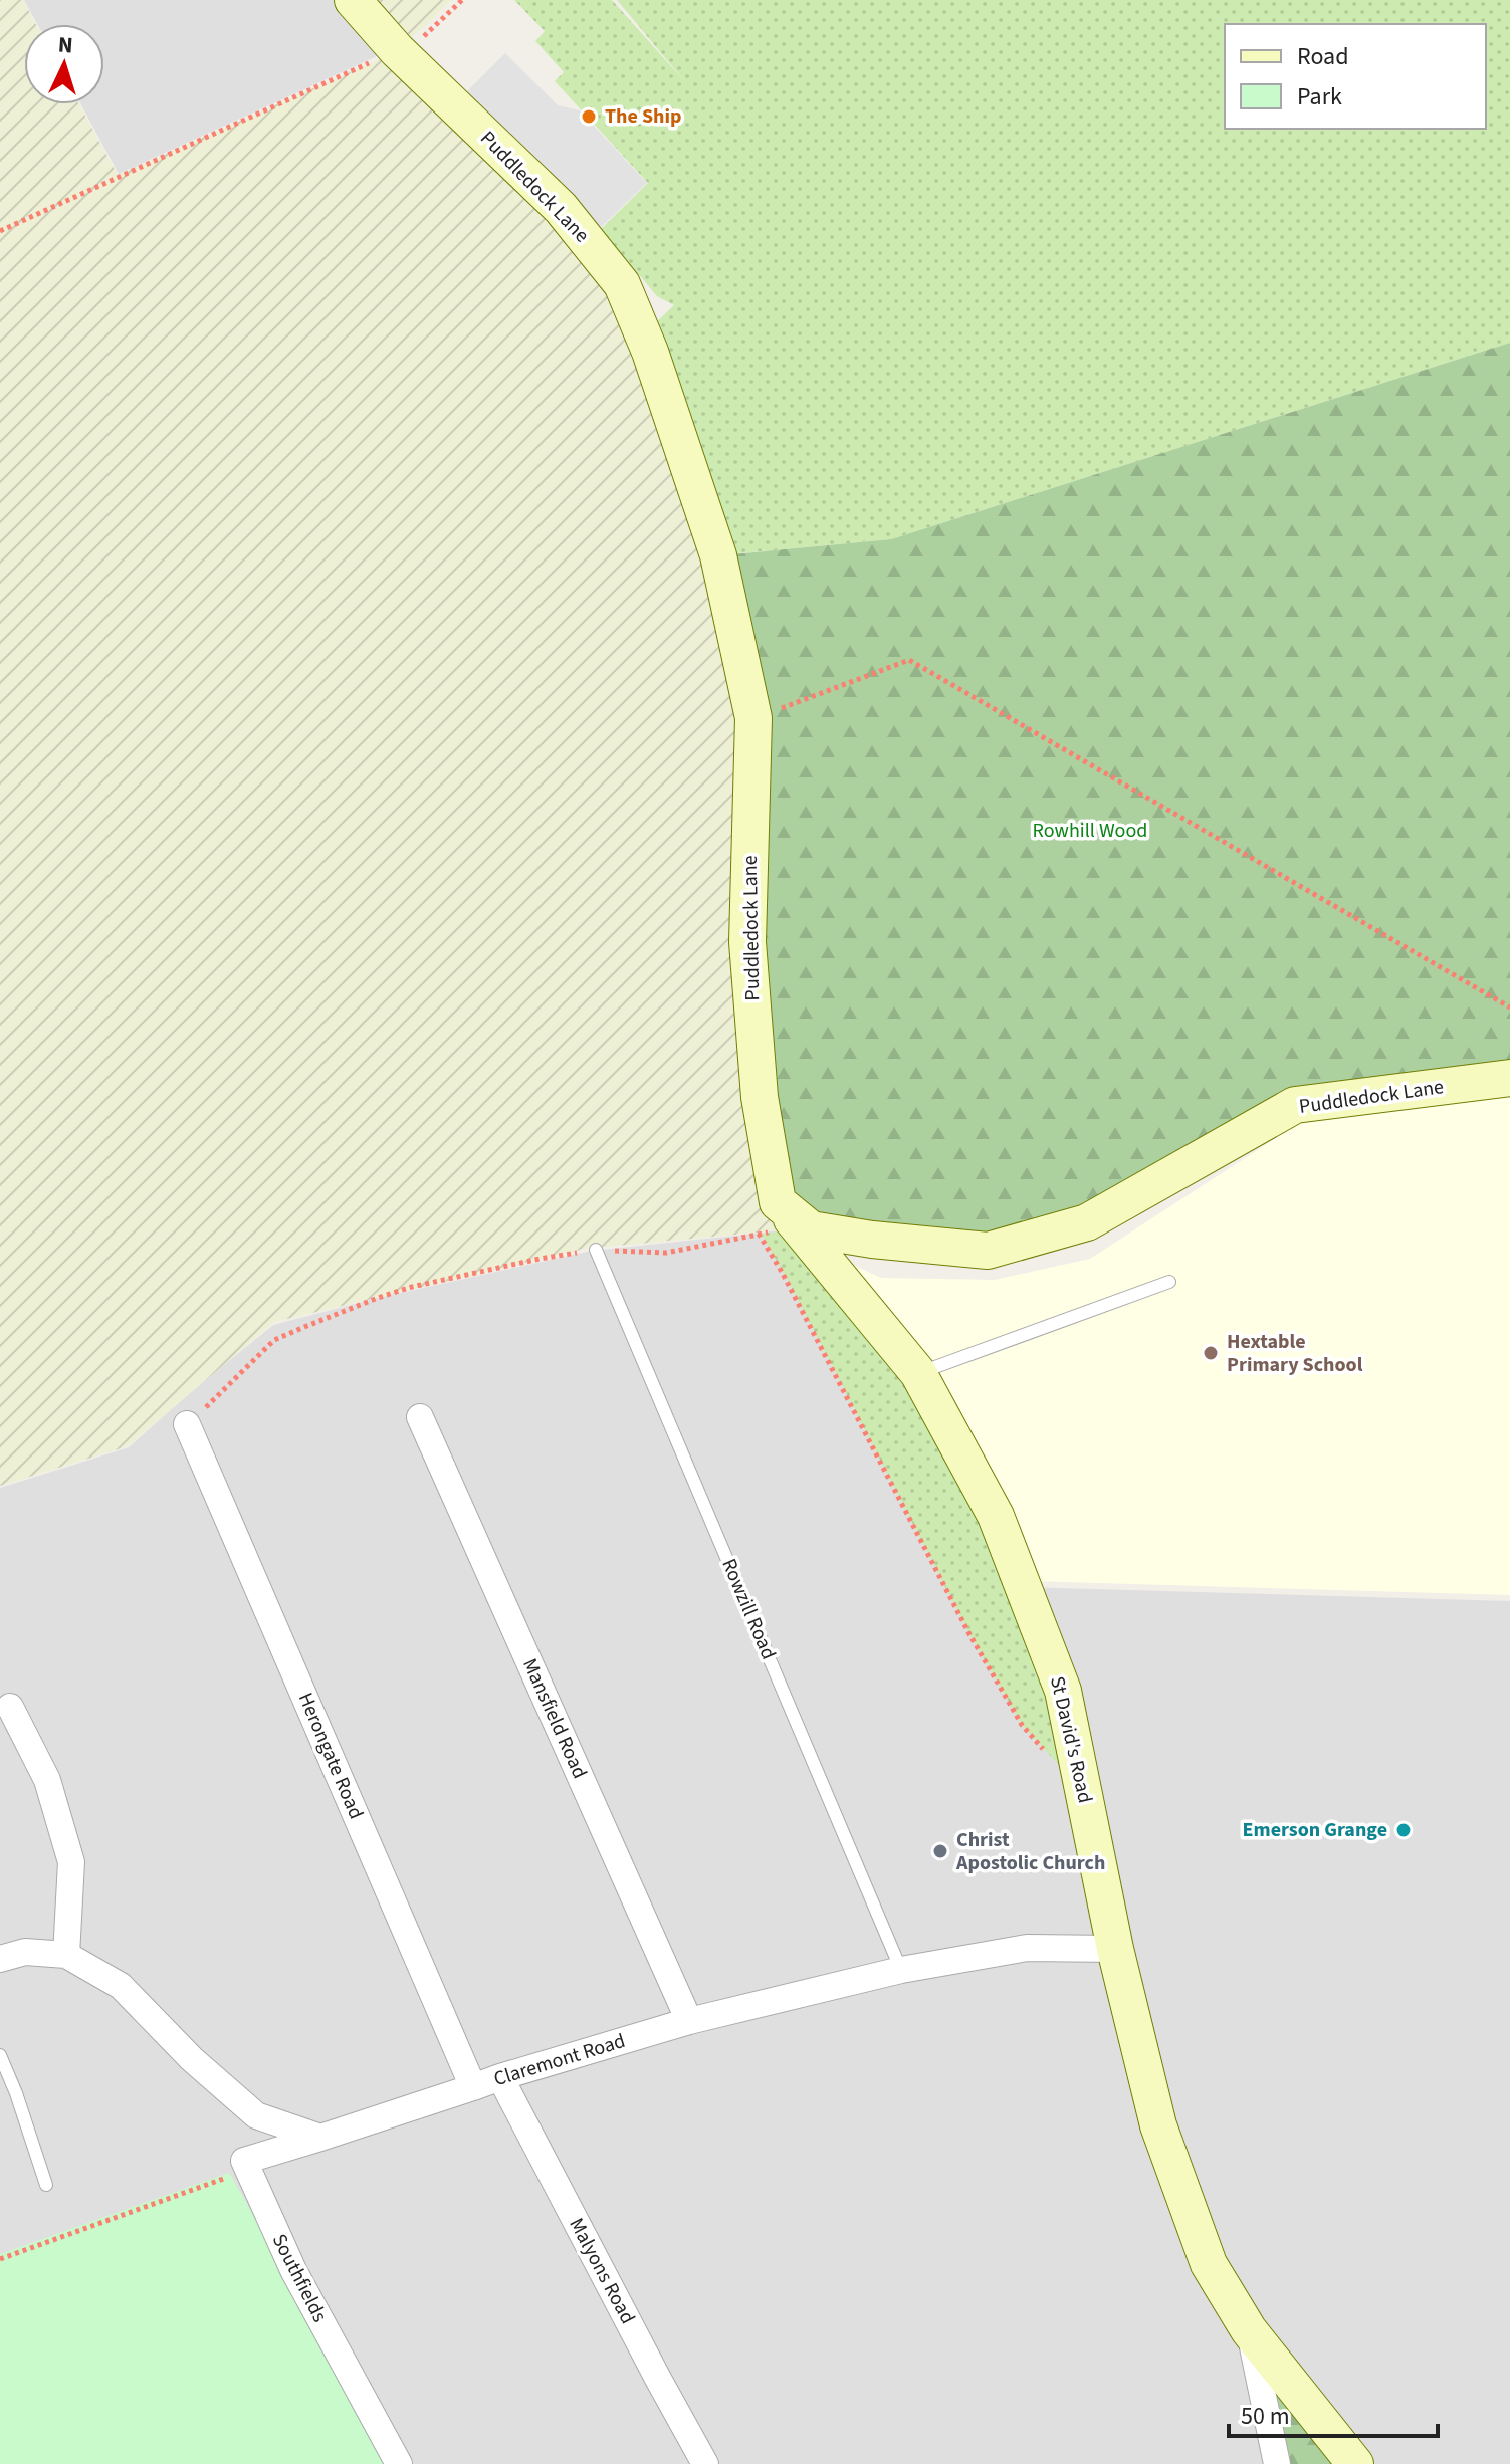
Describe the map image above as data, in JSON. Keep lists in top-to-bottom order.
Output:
{
  "streets": {
    "street": [
      "Puddledock Lane",
      "Mansfield Road",
      "St David's Road",
      "Herongate Road",
      "Claremont Road",
      "Malyons Road",
      "Southfields"
    ],
    "lane": ["Rowzill Road"]
  },
  "crossings": [
    ["Puddledock Lane", "St David's Road"],
    ["Rowzill Road", "Claremont Road"],
    ["Mansfield Road", "Claremont Road"],
    ["St David's Road", "Claremont Road"],
    ["Herongate Road", "Claremont Road"],
    ["Claremont Road", "Malyons Road"]
  ],
  "parks": ["Rowhill Wood"],
  "places": [
    "The Ship",
    "Hextable Primary School",
    "Emerson Grange",
    "Christ Apostolic Church"
  ],
  "legend": ["Road", "Park"],
  "scale_bar": "50 m",
  "north": "top"
}
